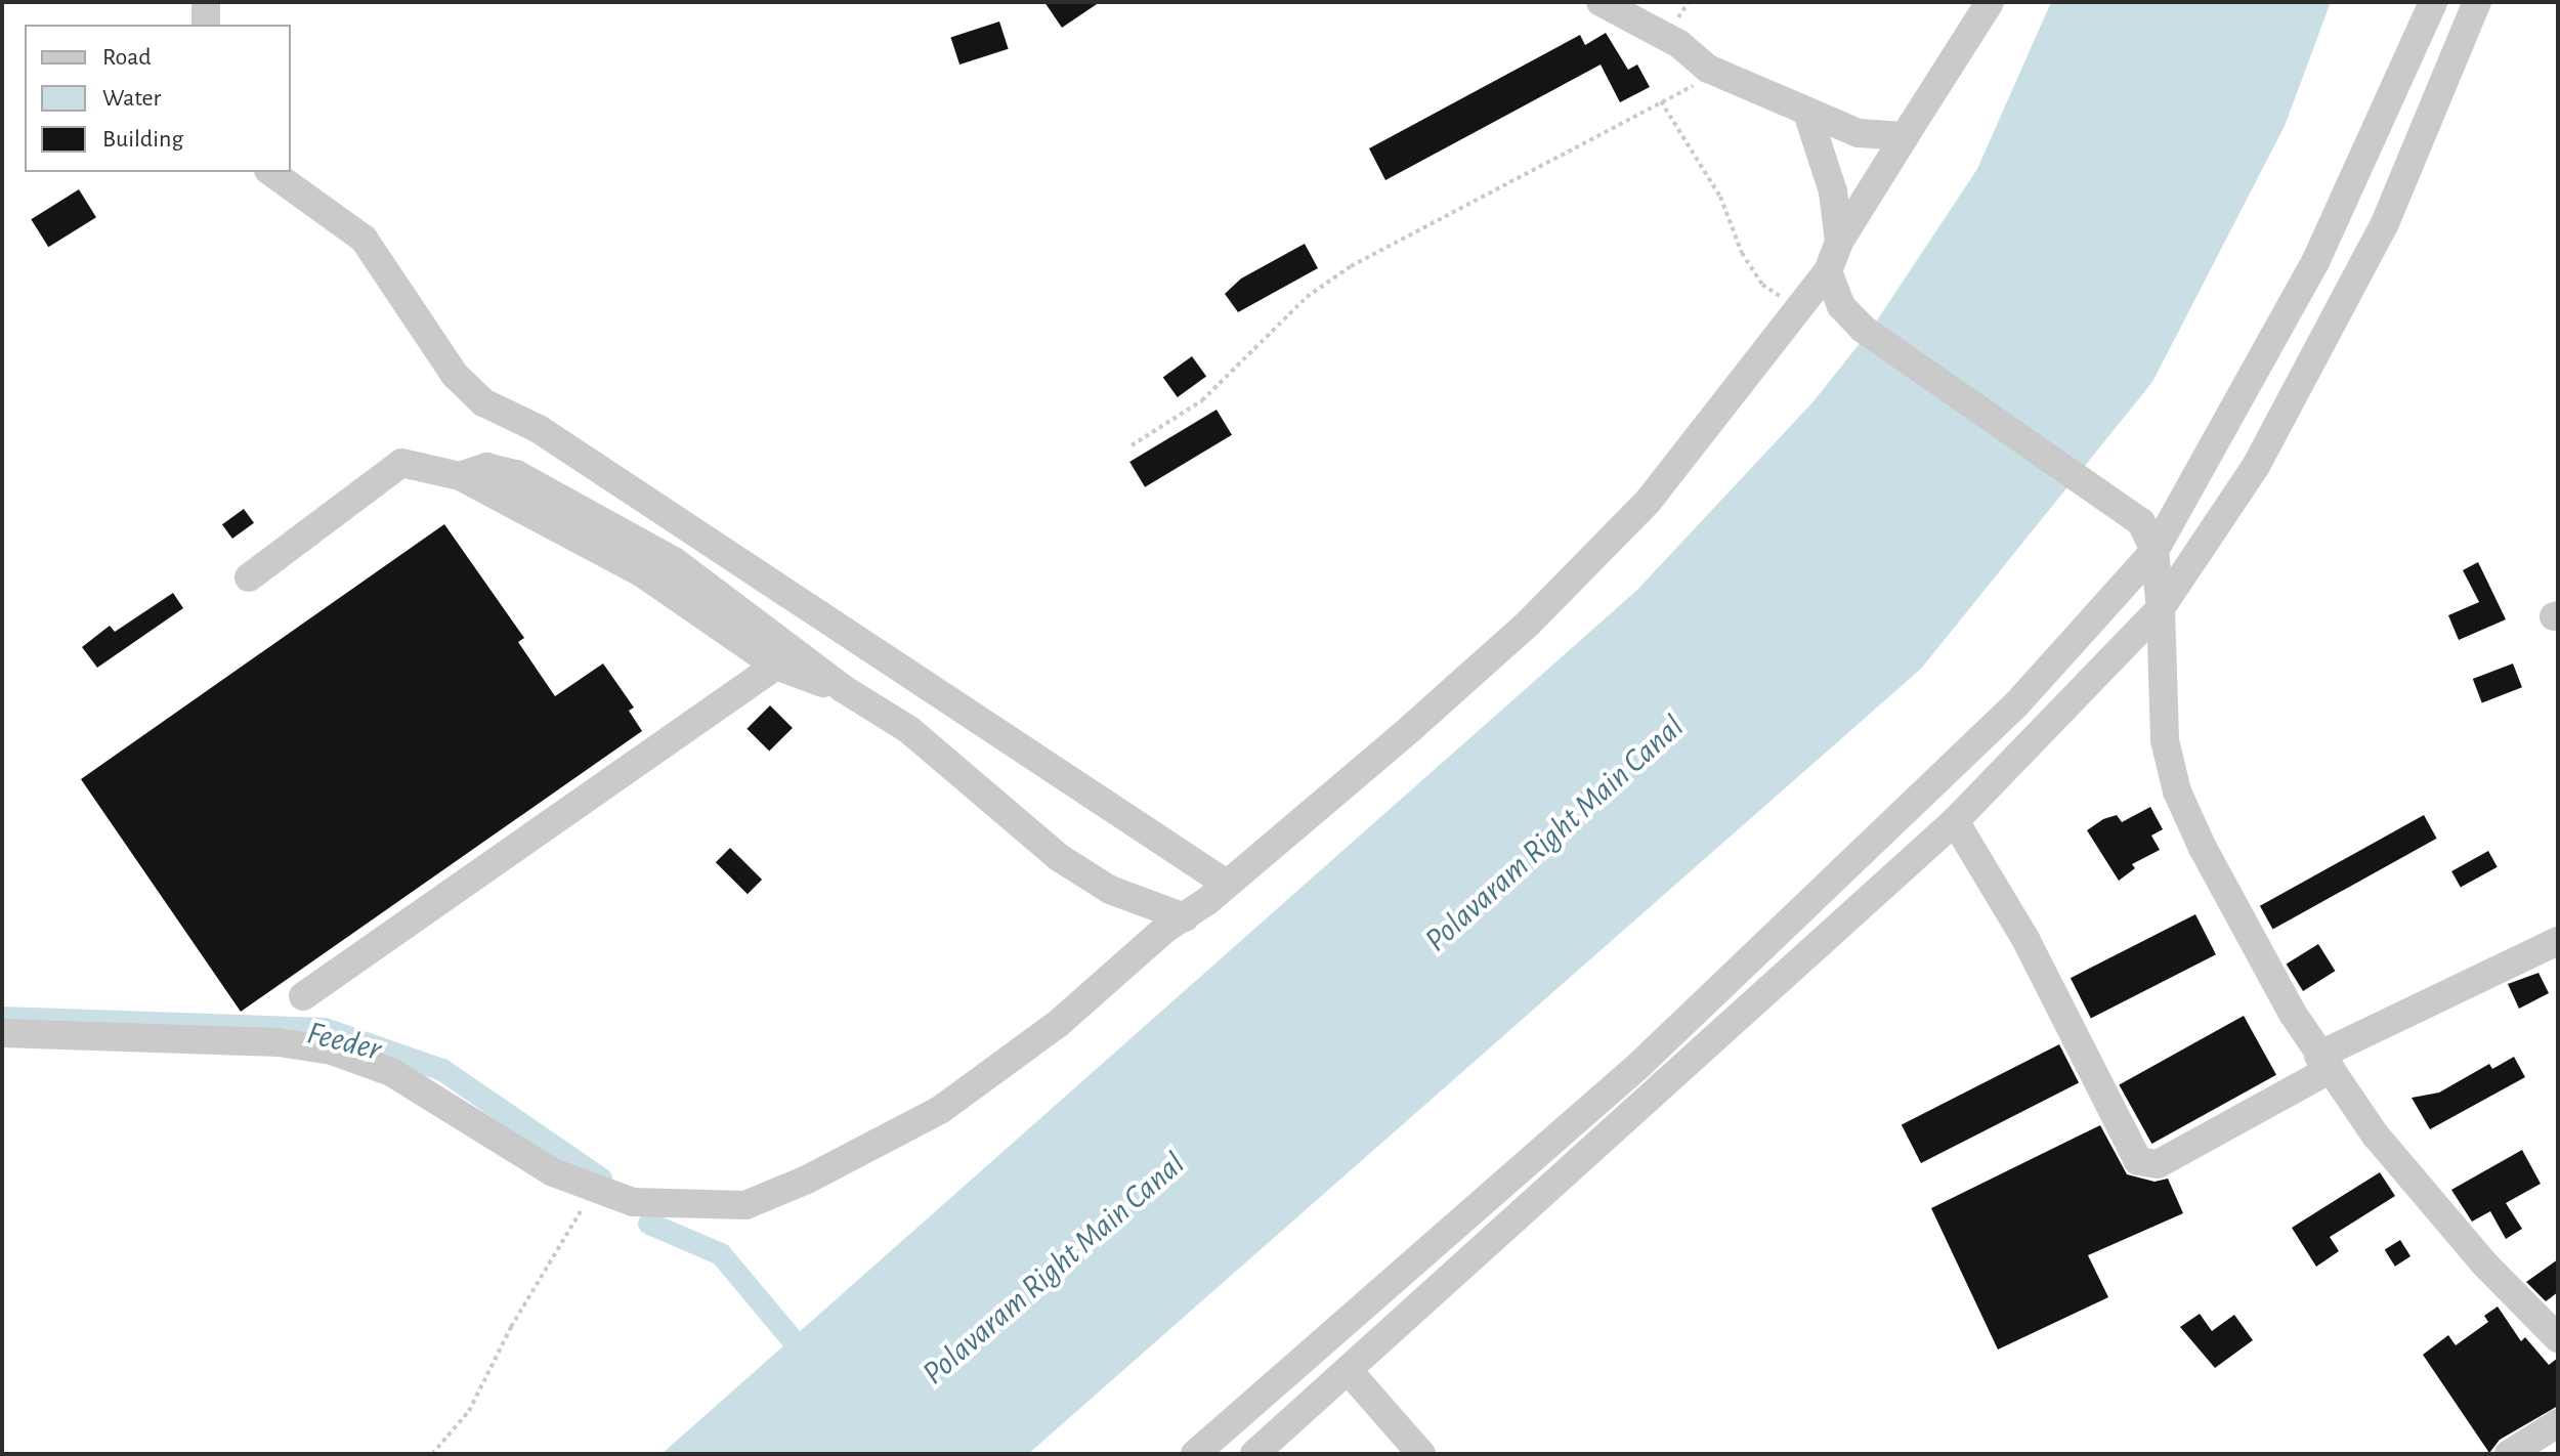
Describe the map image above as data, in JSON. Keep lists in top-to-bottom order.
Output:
{
  "water": ["Polavaram Right Main Canal", "Feeder"],
  "legend": ["Road", "Water", "Building"]
}
